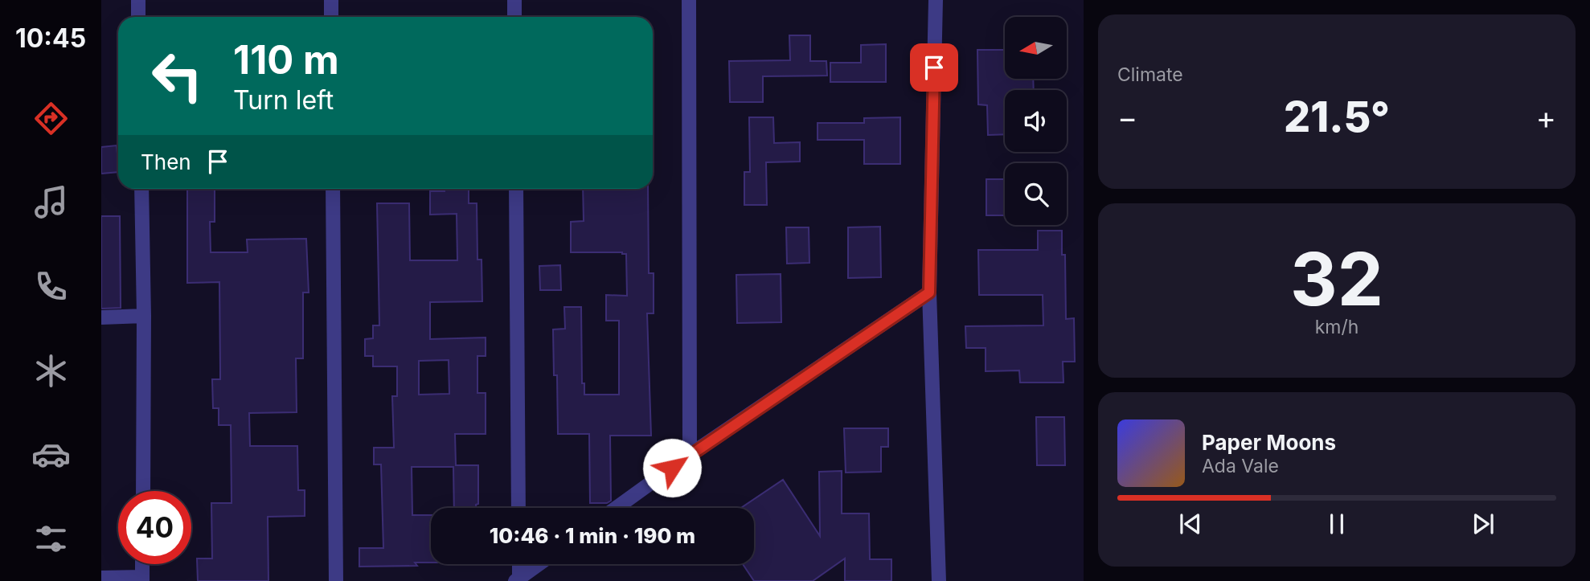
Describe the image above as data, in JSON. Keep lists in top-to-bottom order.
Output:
{
  "north": "left",
  "page": {
    "tabs": "10:45",
    "tile": [
      "Climate",
      ["32", "km/h"]
    ],
    "turn": ["110 m", "Turn left"],
    "heat": ["−", "21.5°", "+"],
    "then": "Then",
    "song": ["Paper Moons", "Ada Vale"],
    "limit": "40",
    "trip": "10:46 · 1 min · 190 m"
  }
}
